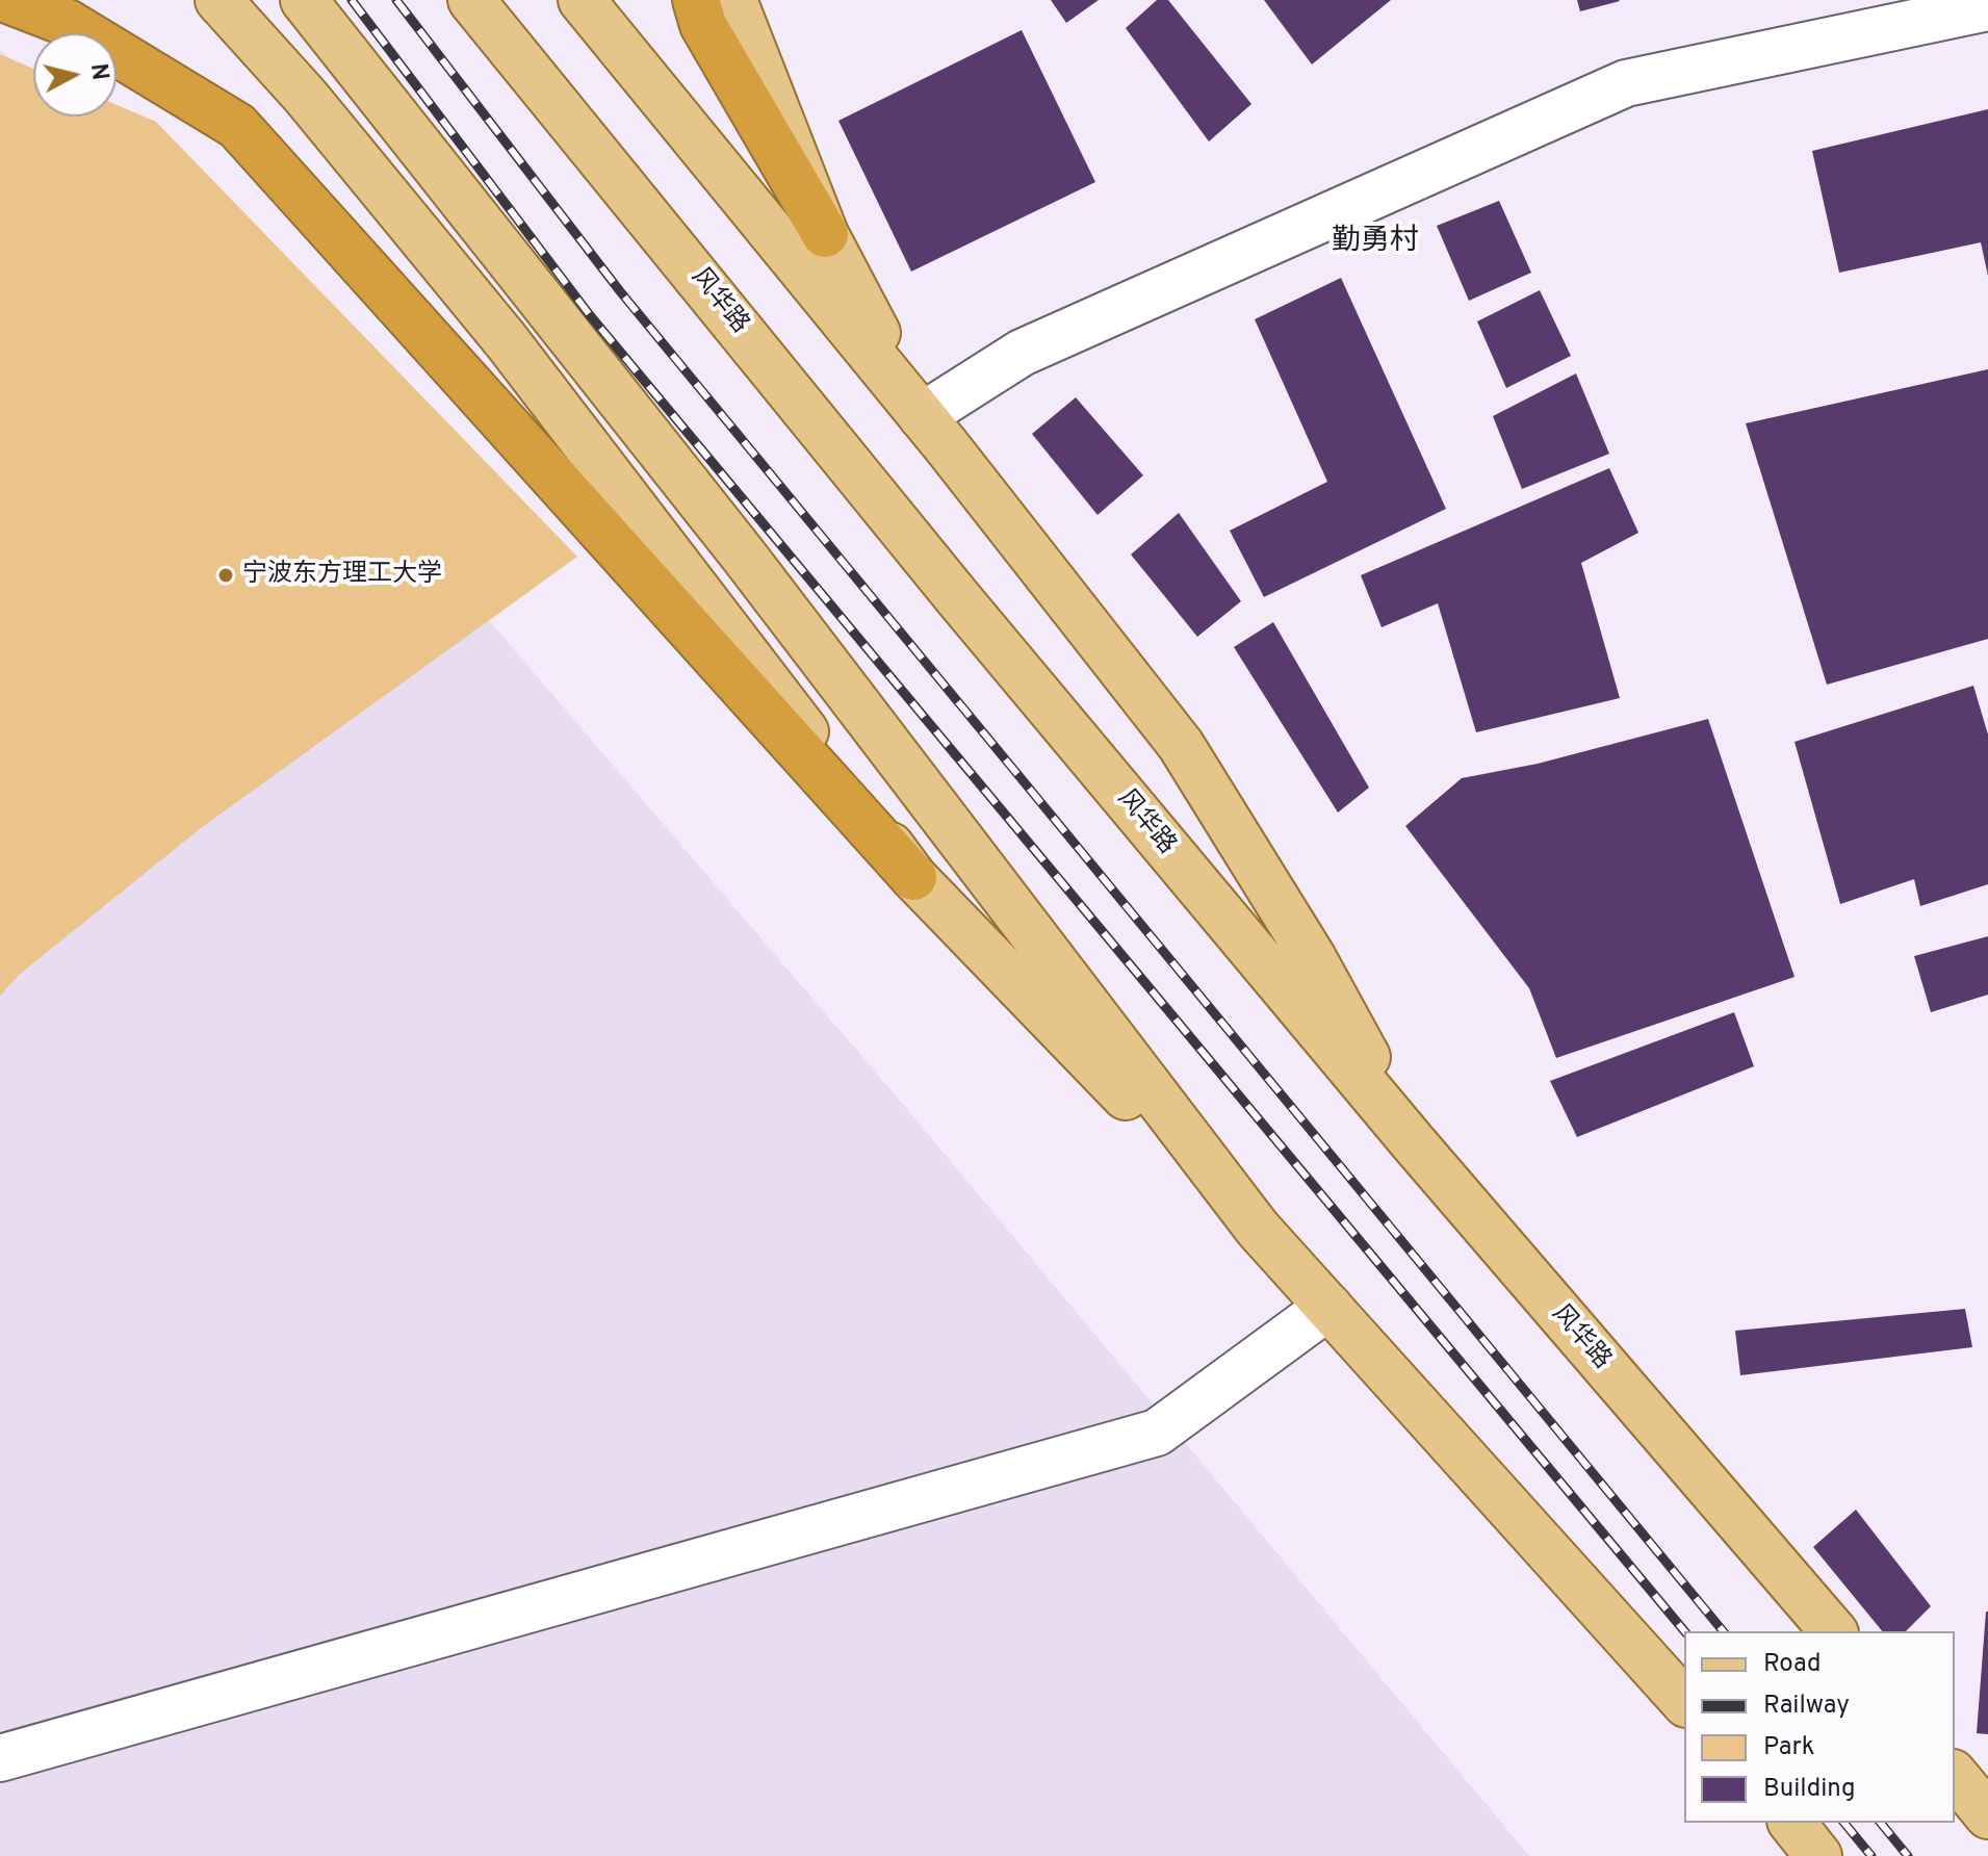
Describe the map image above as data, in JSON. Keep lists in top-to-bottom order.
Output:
{
  "streets": {
    "main road": ["风华路"]
  },
  "districts": ["勤勇村"],
  "places": ["宁波东方理工大学"],
  "legend": [
    "Road",
    "Railway",
    "Park",
    "Building"
  ],
  "north": "right"
}
